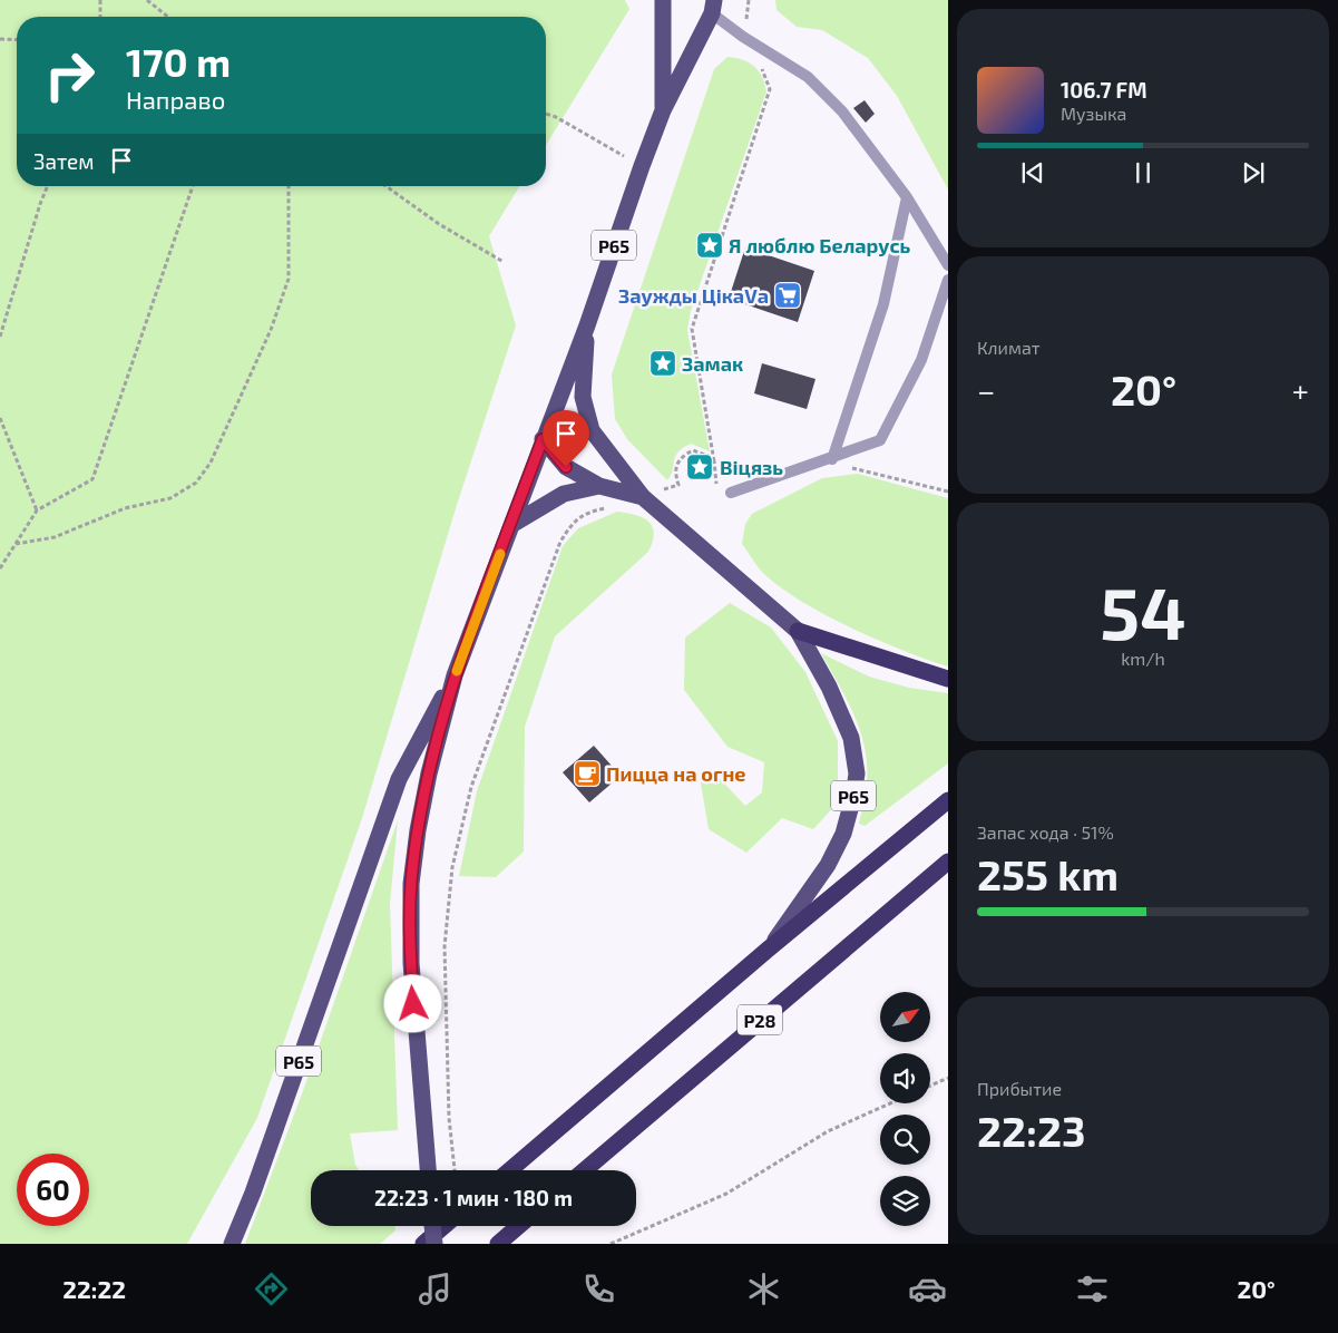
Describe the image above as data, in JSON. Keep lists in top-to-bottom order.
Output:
{
  "streets": {
    "highway": ["Р65", "Р28"]
  },
  "crossings": [
    ["Р65", "Р28"]
  ],
  "places": {
    "place": ["Я люблю Беларусь", "Замак", "Віцязь"],
    "supermarket": ["Заужды ЦікаVа"],
    "cafe": ["Пицца на огне"]
  },
  "north": "top right",
  "page": {
    "turn": ["170 m", "Направо"],
    "song": ["106.7 FM", "Музыка"],
    "then": "Затем",
    "tile": [
      "Климат",
      ["54", "km/h"],
      ["Запас хода · 51%", "255 km"],
      ["Прибытие", "22:23"]
    ],
    "heat": ["−", "20°", "+"],
    "limit": "60",
    "trip": "22:23 · 1 мин · 180 m",
    "tabs": ["22:22", "20°"]
  }
}
